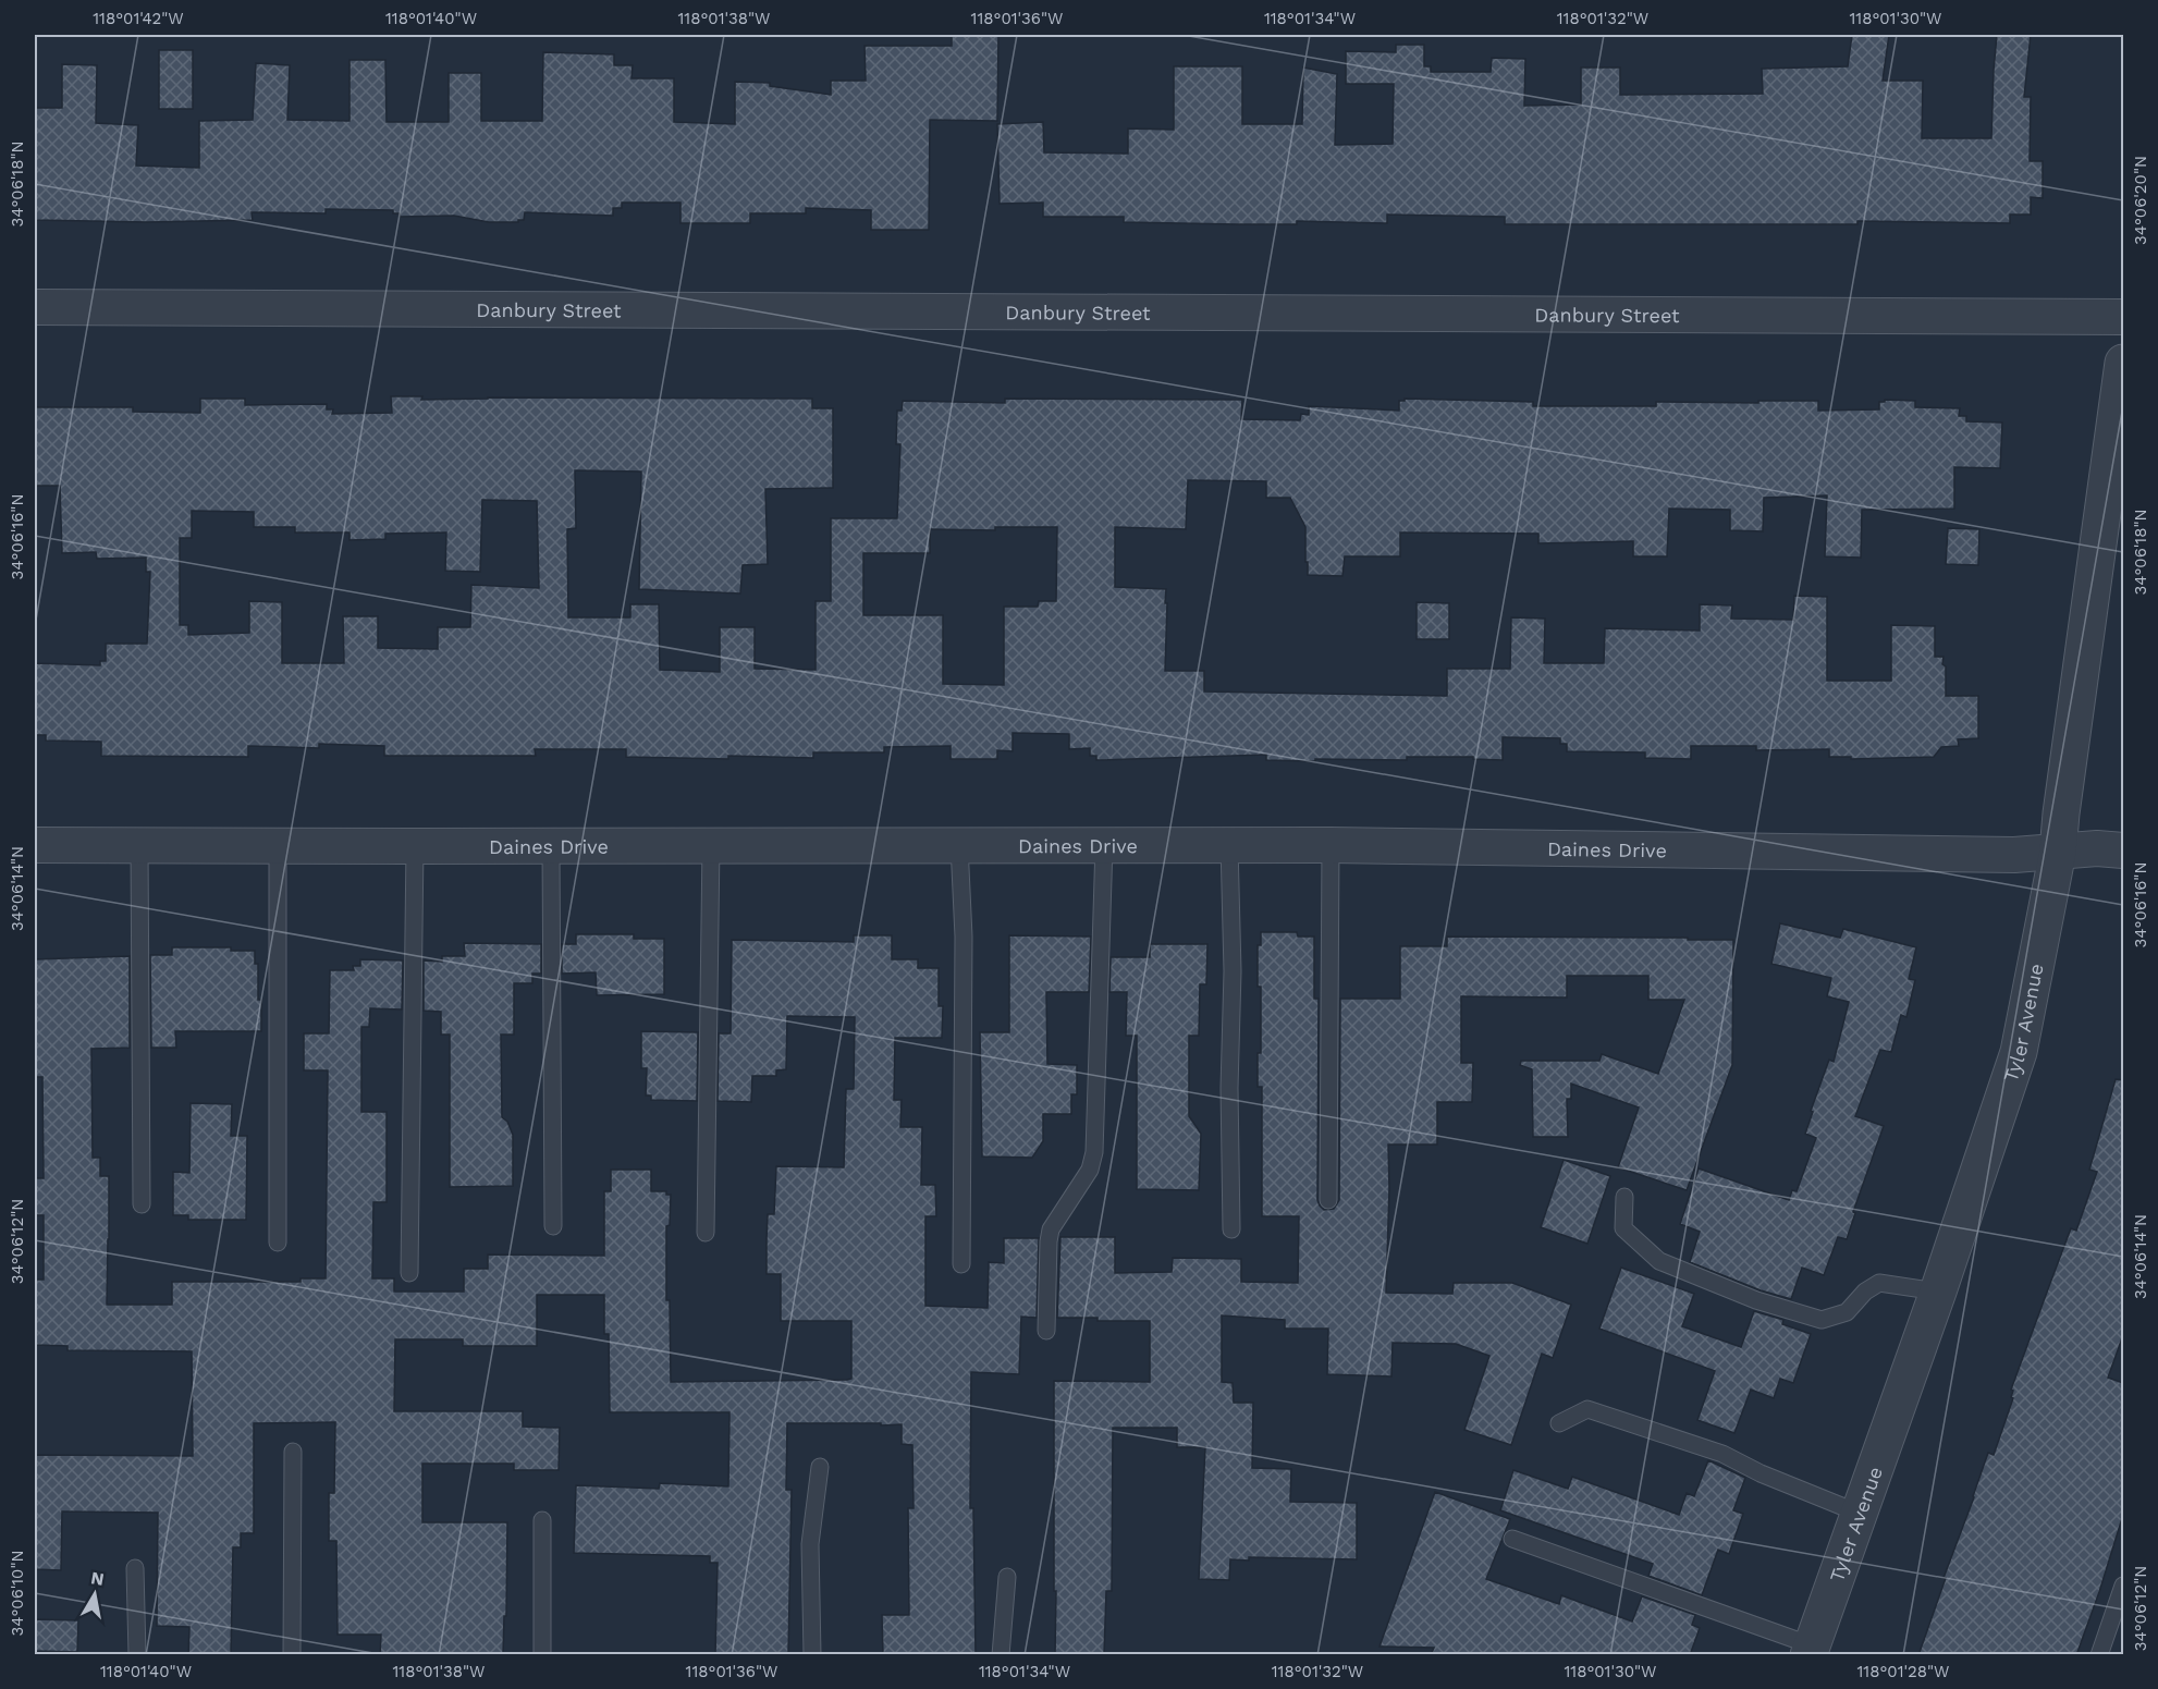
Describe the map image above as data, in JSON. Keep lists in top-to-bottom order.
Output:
{
  "streets": {
    "street": ["Danbury Street", "Daines Drive", "Tyler Avenue"]
  },
  "crossings": [
    ["Daines Drive", "Tyler Avenue"]
  ],
  "north": "top",
  "coordinates": [
    "118°01'42\"W",
    "118°01'40\"W",
    "118°01'38\"W",
    "118°01'36\"W",
    "118°01'34\"W",
    "118°01'32\"W",
    "118°01'30\"W",
    "34°06'18\"N",
    "34°06'20\"N",
    "34°06'16\"N",
    "34°06'14\"N",
    "34°06'12\"N",
    "34°06'10\"N",
    "118°01'28\"W"
  ]
}
